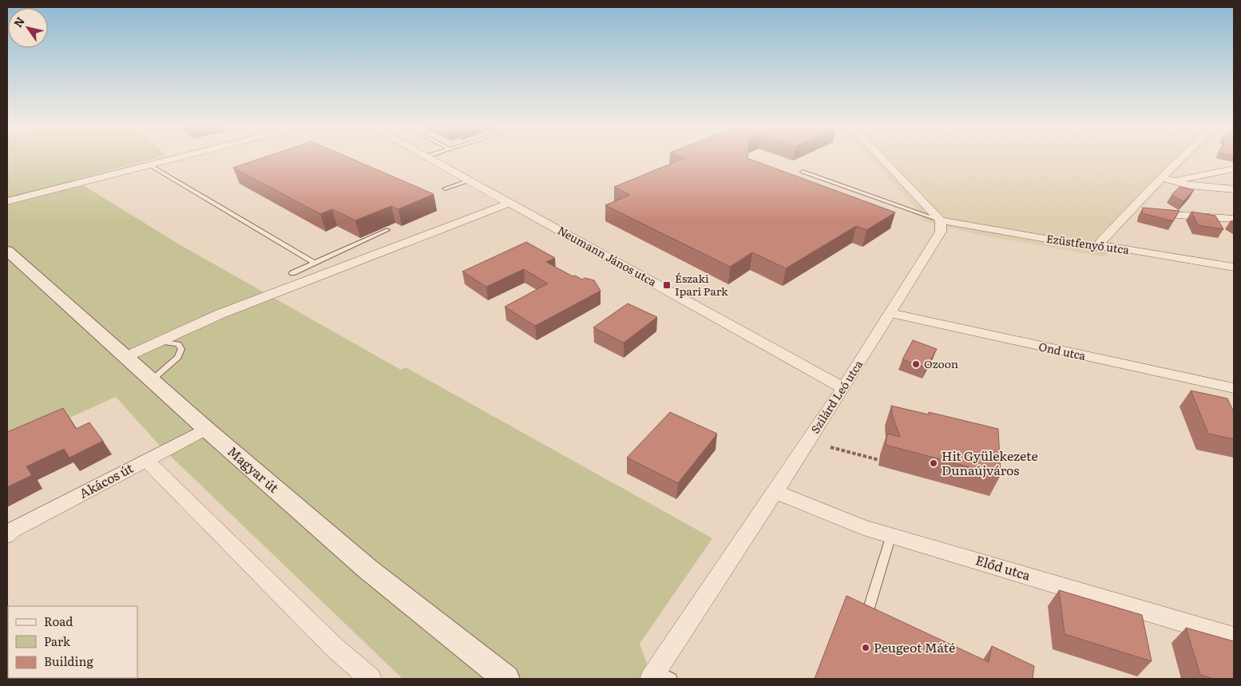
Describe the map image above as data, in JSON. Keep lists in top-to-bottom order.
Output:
{
  "streets": {
    "street": [
      "Ezüstfenyő utca",
      "Neumann János utca",
      "Ond utca",
      "Szilárd Leó utca",
      "Magyar út",
      "Akácos út",
      "Előd utca"
    ]
  },
  "crossings": [
    ["Ezüstfenyő utca", "Szilárd Leó utca"],
    ["Neumann János utca", "Szilárd Leó utca"],
    ["Ond utca", "Szilárd Leó utca"],
    ["Szilárd Leó utca", "Előd utca"],
    ["Magyar út", "Akácos út"]
  ],
  "places": {
    "transit": ["Északi Ipari Park"],
    "other": ["Ozoon", "Hit Gyülekezete Dunaújváros", "Peugeot Máté"]
  },
  "legend": ["Road", "Park", "Building"],
  "north": "top left"
}
